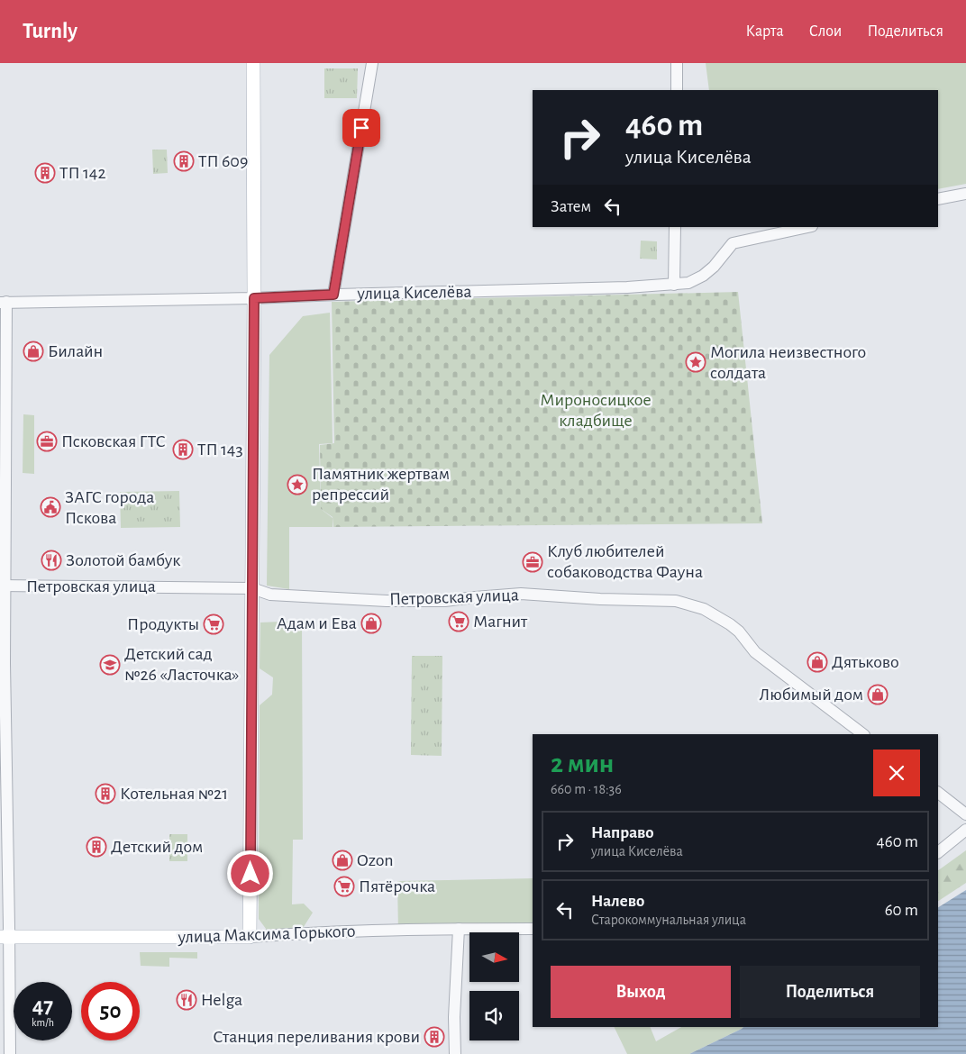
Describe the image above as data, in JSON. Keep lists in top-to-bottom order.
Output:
{
  "streets": {
    "main road": ["улица Максима Горького"],
    "street": ["улица Киселёва", "Петровская улица"]
  },
  "parks": ["Мироносицкое кладбище"],
  "places": {
    "building": [
      "ТП 609",
      "ТП 142",
      "ТП 143",
      "Котельная №21",
      "Детский дом",
      "Станция переливания крови"
    ],
    "shop": [
      "Билайн",
      "Адам и Ева",
      "Дятьково",
      "Любимый дом",
      "Ozon"
    ],
    "place": ["Могила неизвестного солдата", "Памятник жертвам репрессий"],
    "office": ["Псковская ГТС", "Клуб любителей собаководства Фауна"],
    "public building": ["ЗАГС города Пскова"],
    "restaurant": ["Золотой бамбук", "Helga"],
    "supermarket": ["Магнит", "Продукты", "Пятёрочка"],
    "school or university": ["Детский сад №26 «Ласточка»"]
  },
  "north": "right",
  "page": {
    "header": "Turnly",
    "nav": ["Карта", "Слои", "Поделиться"],
    "turn": ["460 m", "улица Киселёва"],
    "then": "Затем",
    "heading": ["2 мин", "660 m · 18:36"],
    "list": [
      {
        "name": "Направо",
        "note": "улица Киселёва",
        "value": "460 m"
      },
      {
        "name": "Налево",
        "note": "Старокоммунальная улица",
        "value": "60 m"
      }
    ],
    "buttons": ["Выход", "Поделиться"],
    "speed": "47 km/h",
    "limit": "50"
  }
}
